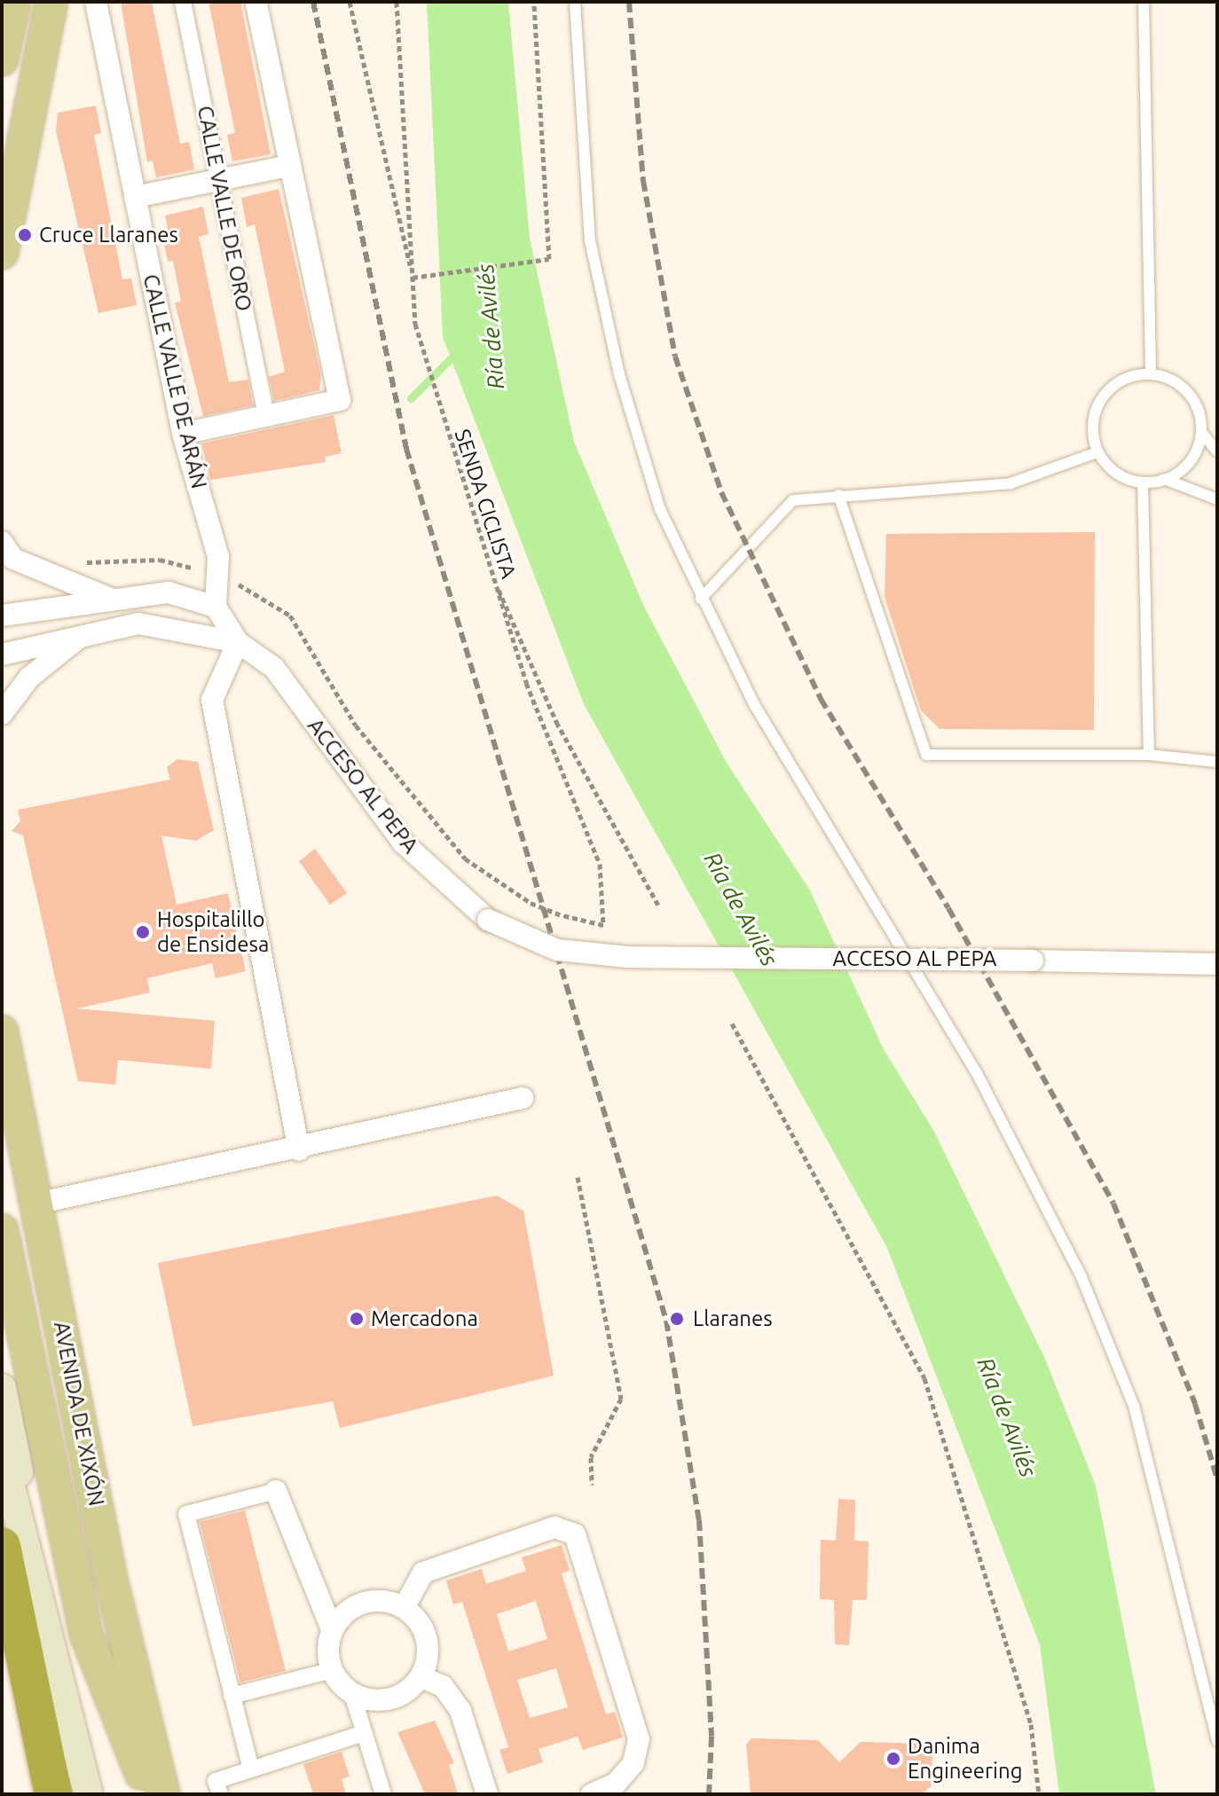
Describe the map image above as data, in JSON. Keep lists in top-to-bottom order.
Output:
{
  "streets": {
    "main road": ["AVENIDA DE XIXÓN"],
    "street": ["CALLE VALLE DE ORO", "CALLE VALLE DE ARÁN", "ACCESO AL PEPA"],
    "path": ["SENDA CICLISTA"]
  },
  "crossings": [
    ["CALLE VALLE DE ARÁN", "ACCESO AL PEPA"]
  ],
  "water": ["Ría de Avilés"],
  "places": [
    "Cruce Llaranes",
    "Hospitalillo de Ensidesa",
    "Mercadona",
    "Llaranes",
    "Danima Engineering"
  ]
}
